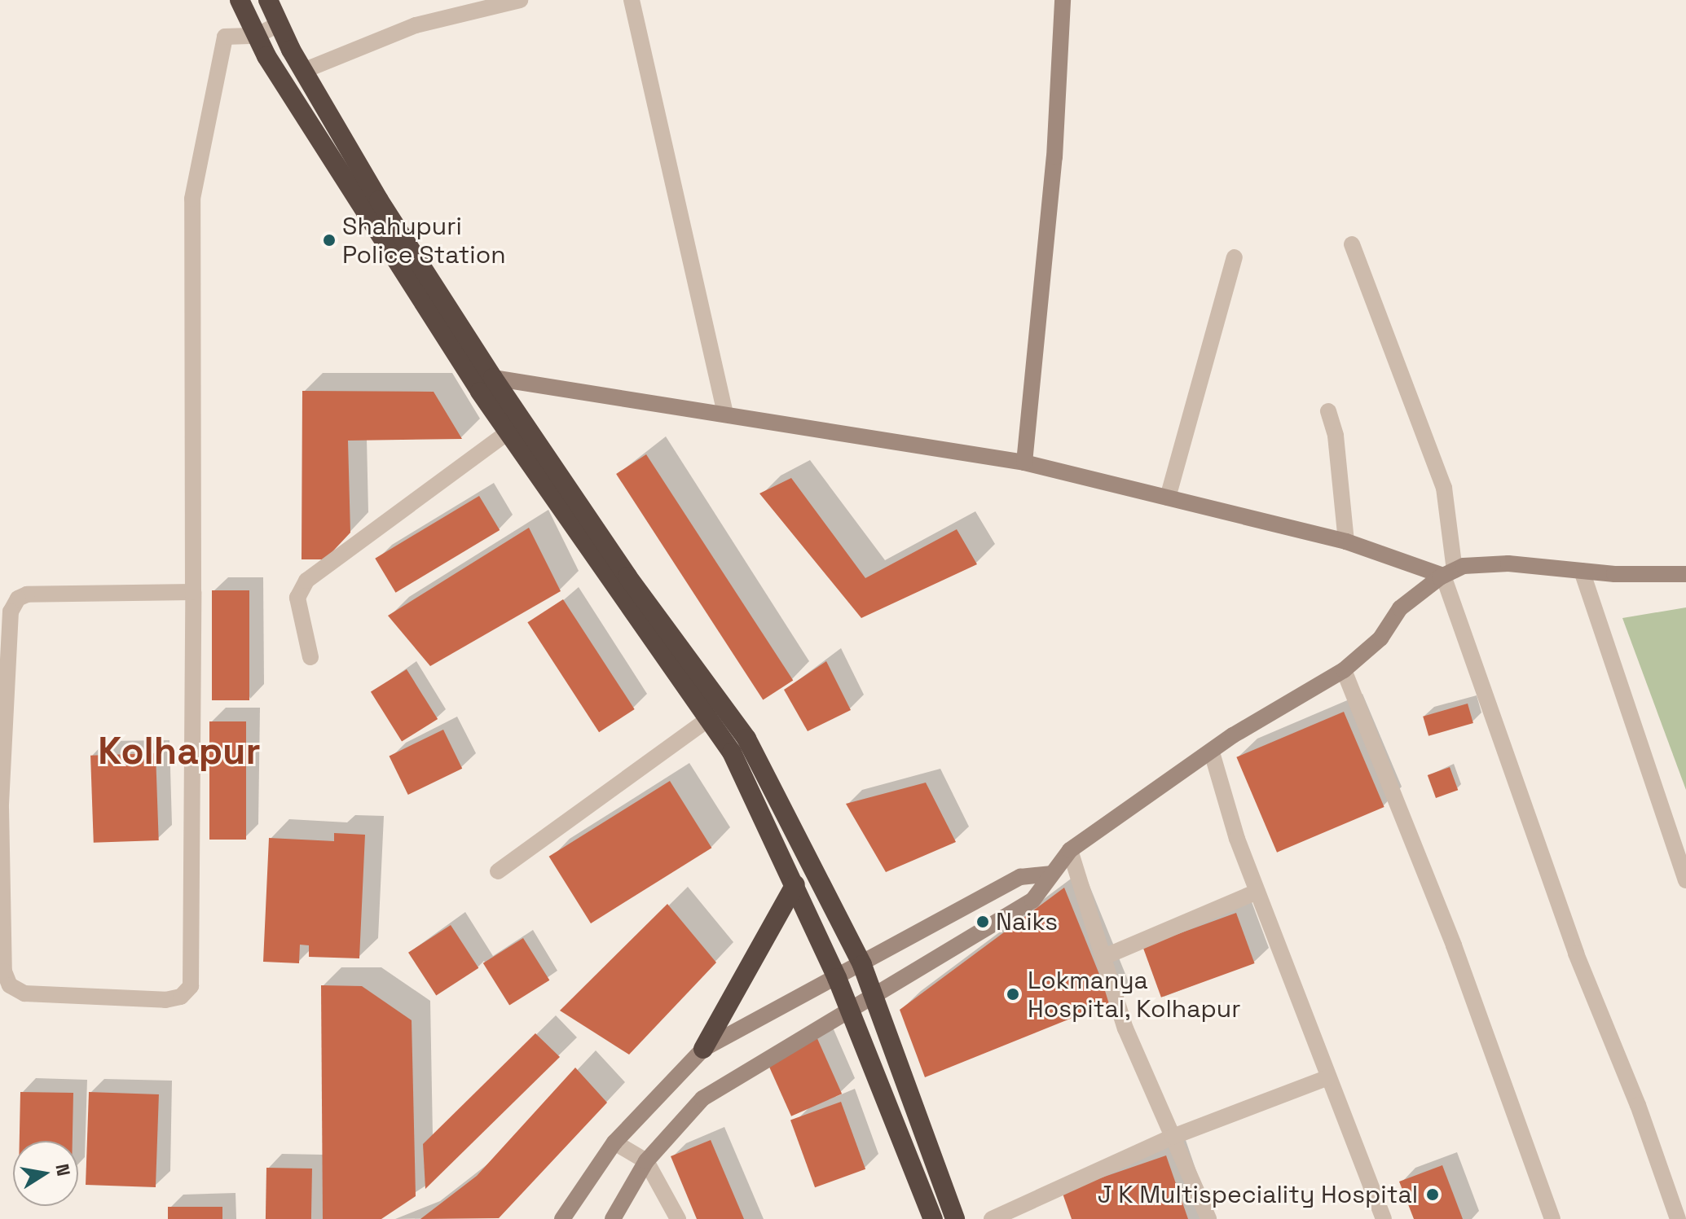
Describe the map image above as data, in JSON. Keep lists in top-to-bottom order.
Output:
{
  "districts": ["Kolhapur"],
  "places": [
    "Shahupuri Police Station",
    "Naiks",
    "Lokmanya Hospital, Kolhapur",
    "J K Multispeciality Hospital"
  ],
  "north": "right"
}
